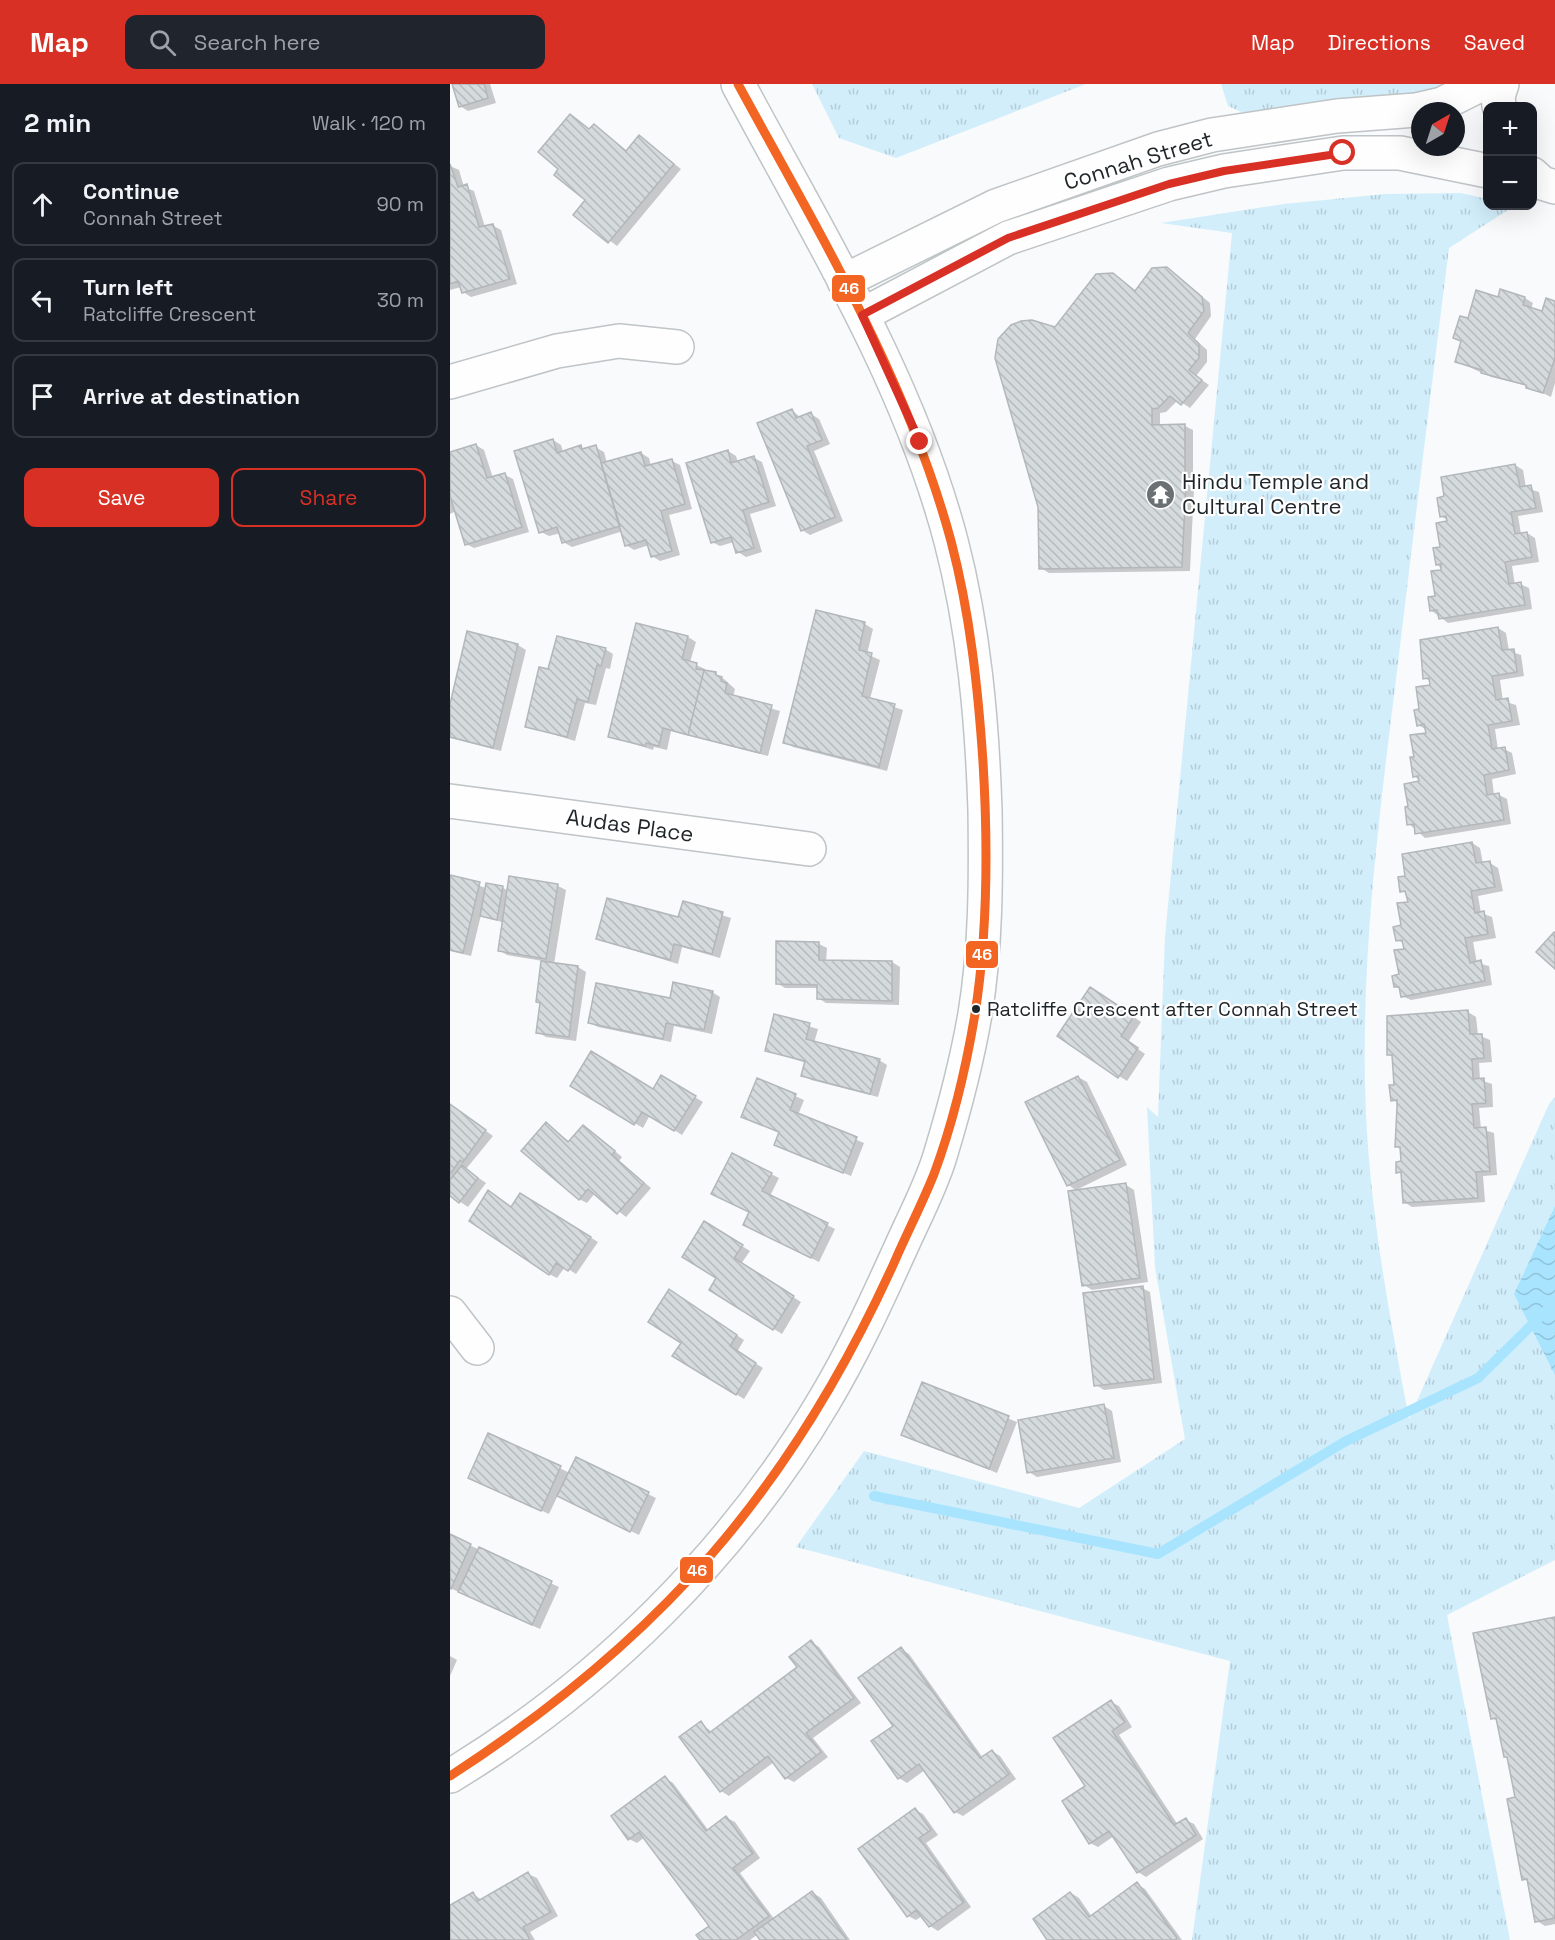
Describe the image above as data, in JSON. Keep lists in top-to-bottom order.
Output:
{
  "streets": {
    "street": ["Connah Street", "Audas Place"]
  },
  "places": {
    "temple": ["Hindu Temple and Cultural Centre"],
    "other": ["Ratcliffe Crescent after Connah Street"]
  },
  "lines": ["transit line 46"],
  "north": "top right",
  "page": {
    "header": "Map",
    "search": "Search here",
    "nav": ["Map", "Directions", "Saved"],
    "heading": ["2 min", "Walk · 120 m"],
    "map_buttons": ["+", "−"],
    "list": [
      ["Continue", "Connah Street", "90 m"],
      ["Turn left", "Ratcliffe Crescent", "30 m"],
      "Arrive at destination"
    ],
    "buttons": ["Save", "Share"]
  }
}
